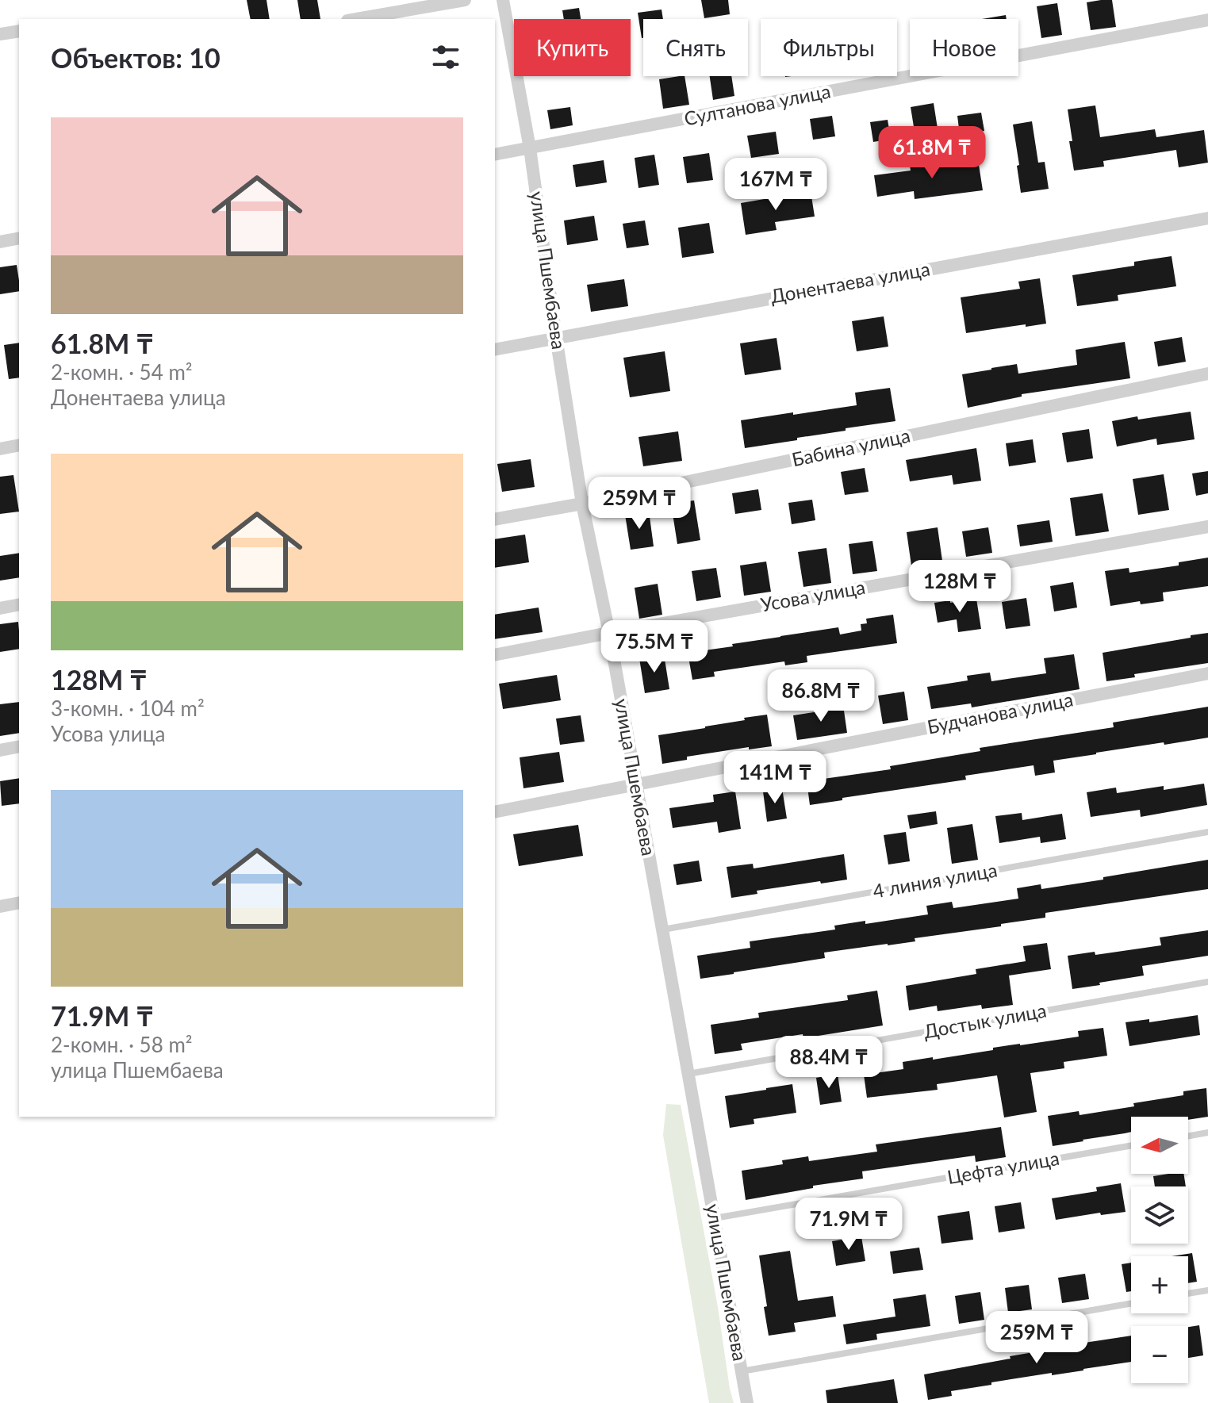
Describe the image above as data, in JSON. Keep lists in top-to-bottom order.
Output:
{
  "streets": {
    "street": [
      "Султанова улица",
      "улица Пшембаева",
      "Донентаева улица",
      "Бабина улица",
      "Усова улица",
      "Будчанова улица"
    ],
    "lane": ["4 линия улица", "Достык улица", "Цефта улица"]
  },
  "crossings": [
    ["Султанова улица", "улица Пшембаева"],
    ["улица Пшембаева", "Донентаева улица"],
    ["улица Пшембаева", "Бабина улица"],
    ["улица Пшембаева", "Усова улица"],
    ["улица Пшембаева", "Будчанова улица"],
    ["улица Пшембаева", "4 линия улица"],
    ["улица Пшембаева", "Достык улица"],
    ["улица Пшембаева", "Цефта улица"]
  ],
  "north": "left",
  "page": {
    "chip": [
      "Купить",
      "Снять",
      "Фильтры",
      "Новое"
    ],
    "heading": "Объектов: 10",
    "list": [
      {
        "name": "61.8M ₸",
        "note": "2-комн. · 54 m² · Донентаева улица"
      },
      {
        "name": "128M ₸",
        "note": "3-комн. · 104 m² · Усова улица"
      },
      {
        "name": "71.9M ₸",
        "note": "2-комн. · 58 m² · улица Пшембаева"
      }
    ],
    "price": [
      "61.8M ₸",
      "167M ₸",
      "259M ₸",
      "128M ₸",
      "75.5M ₸",
      "86.8M ₸",
      "141M ₸",
      "88.4M ₸",
      "71.9M ₸",
      "259M ₸"
    ],
    "map_buttons": ["+", "−"]
  }
}
